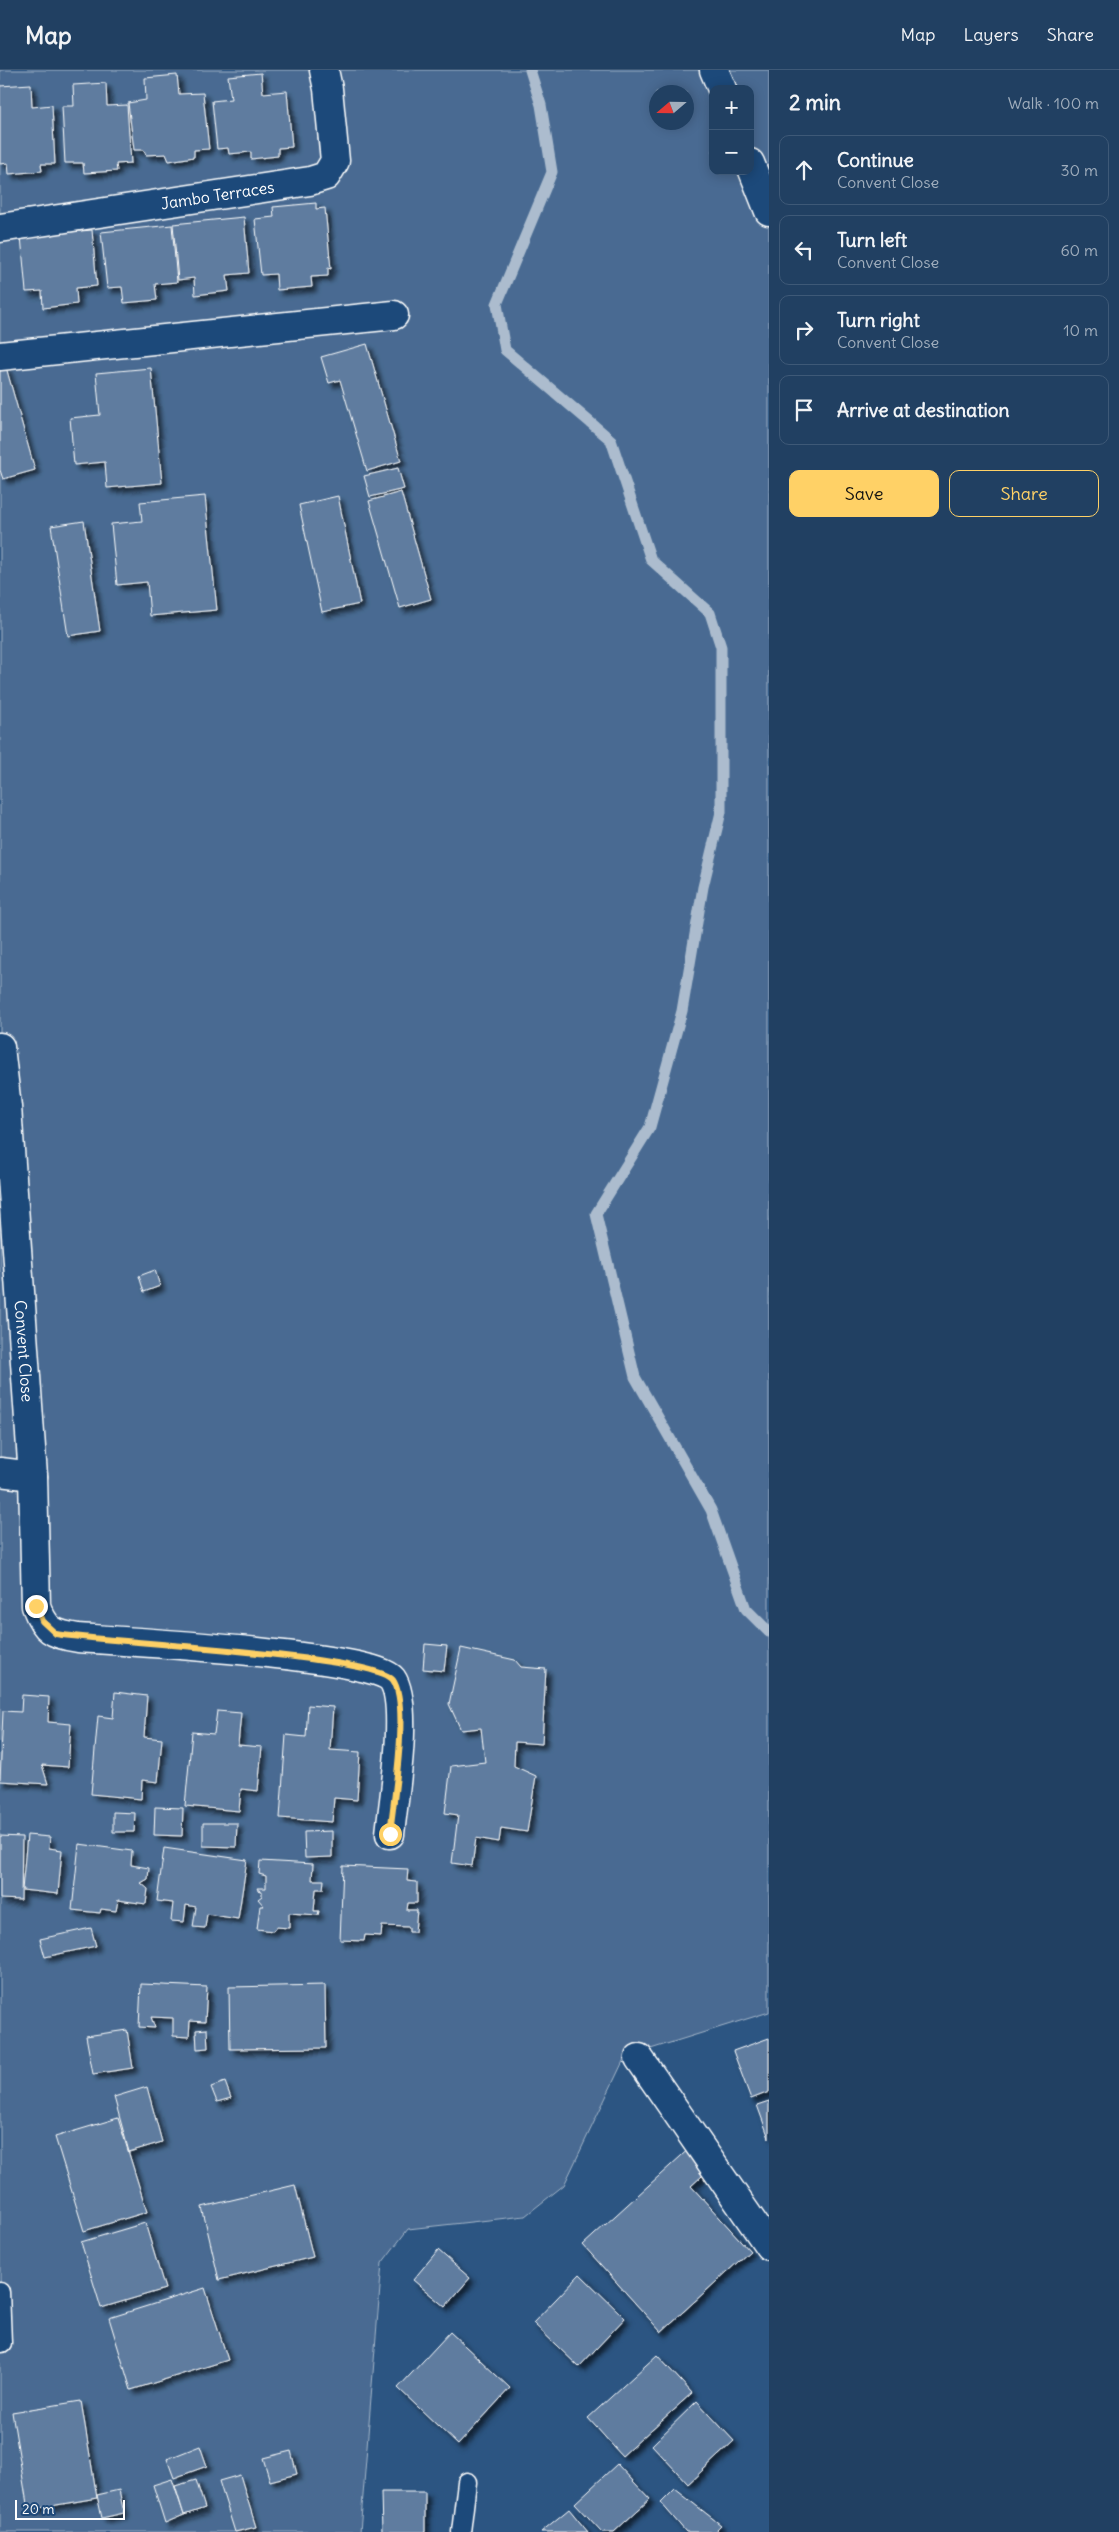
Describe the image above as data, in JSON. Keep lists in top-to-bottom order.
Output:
{
  "streets": {
    "street": ["Jambo Terraces", "Convent Close"]
  },
  "scale_bar": "20 m",
  "north": "left",
  "page": {
    "header": "Map",
    "nav": ["Map", "Layers", "Share"],
    "heading": ["2 min", "Walk · 100 m"],
    "map_buttons": ["+", "−"],
    "list": [
      ["Continue", "Convent Close", "30 m"],
      ["Turn left", "Convent Close", "60 m"],
      ["Turn right", "Convent Close", "10 m"],
      "Arrive at destination"
    ],
    "buttons": ["Save", "Share"],
    "scale": "20 m"
  }
}
